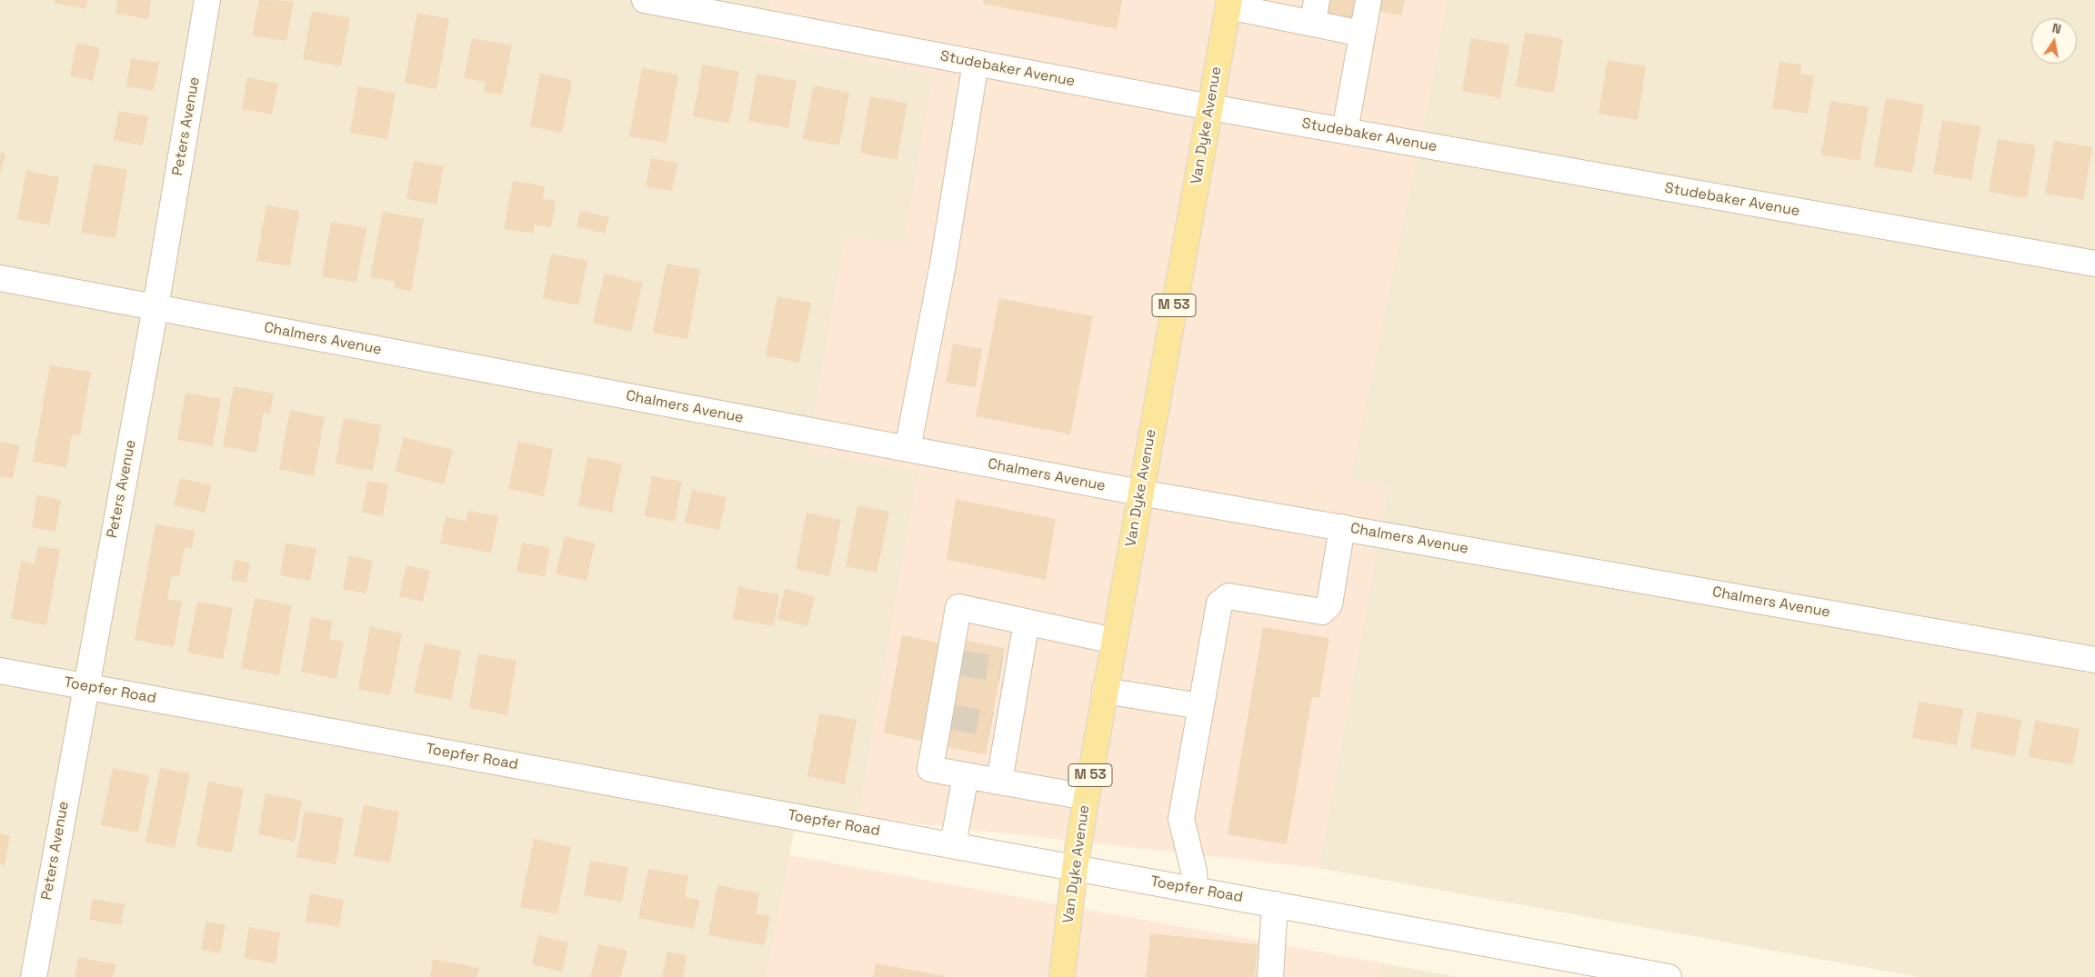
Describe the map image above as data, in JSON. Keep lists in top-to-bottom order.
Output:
{
  "streets": {
    "main road": ["Van Dyke Avenue", "M 53"],
    "street": [
      "Studebaker Avenue",
      "Peters Avenue",
      "Chalmers Avenue",
      "Toepfer Road"
    ]
  },
  "crossings": [
    ["Studebaker Avenue", "Van Dyke Avenue"],
    ["Van Dyke Avenue", "Chalmers Avenue"],
    ["Van Dyke Avenue", "Toepfer Road"],
    ["Peters Avenue", "Chalmers Avenue"],
    ["Peters Avenue", "Toepfer Road"]
  ],
  "north": "top"
}
